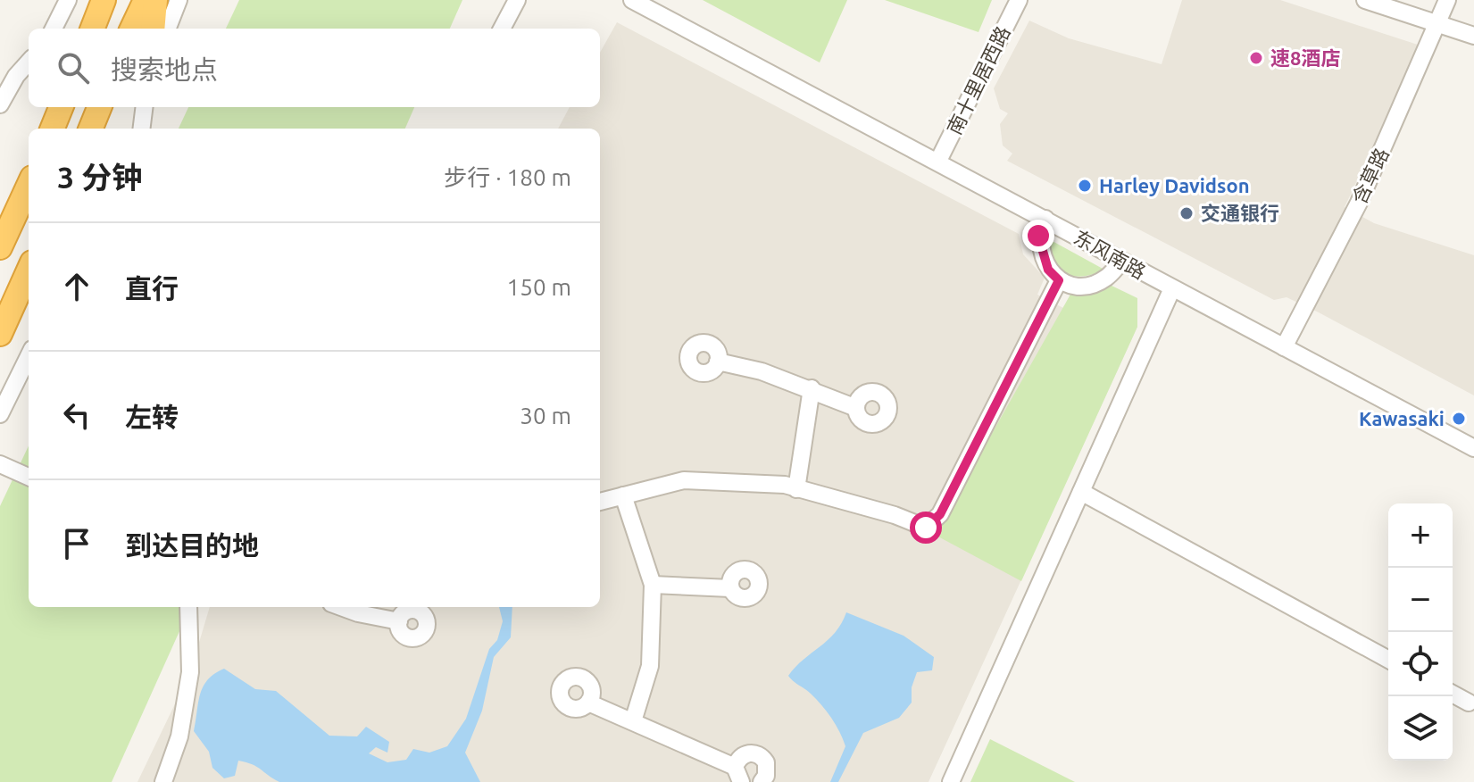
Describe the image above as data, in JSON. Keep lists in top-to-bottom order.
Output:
{
  "streets": {
    "street": ["南十里居西路", "含草路", "东风南路"]
  },
  "crossings": [
    ["南十里居西路", "东风南路"],
    ["含草路", "东风南路"]
  ],
  "places": [
    "速8酒店",
    "Harley Davidson",
    "交通银行",
    "Kawasaki"
  ],
  "page": {
    "search": "搜索地点",
    "heading": ["3 分钟", "步行 · 180 m"],
    "list": [
      ["直行", "150 m"],
      ["左转", "30 m"],
      "到达目的地"
    ],
    "map_buttons": ["+", "−"]
  }
}
